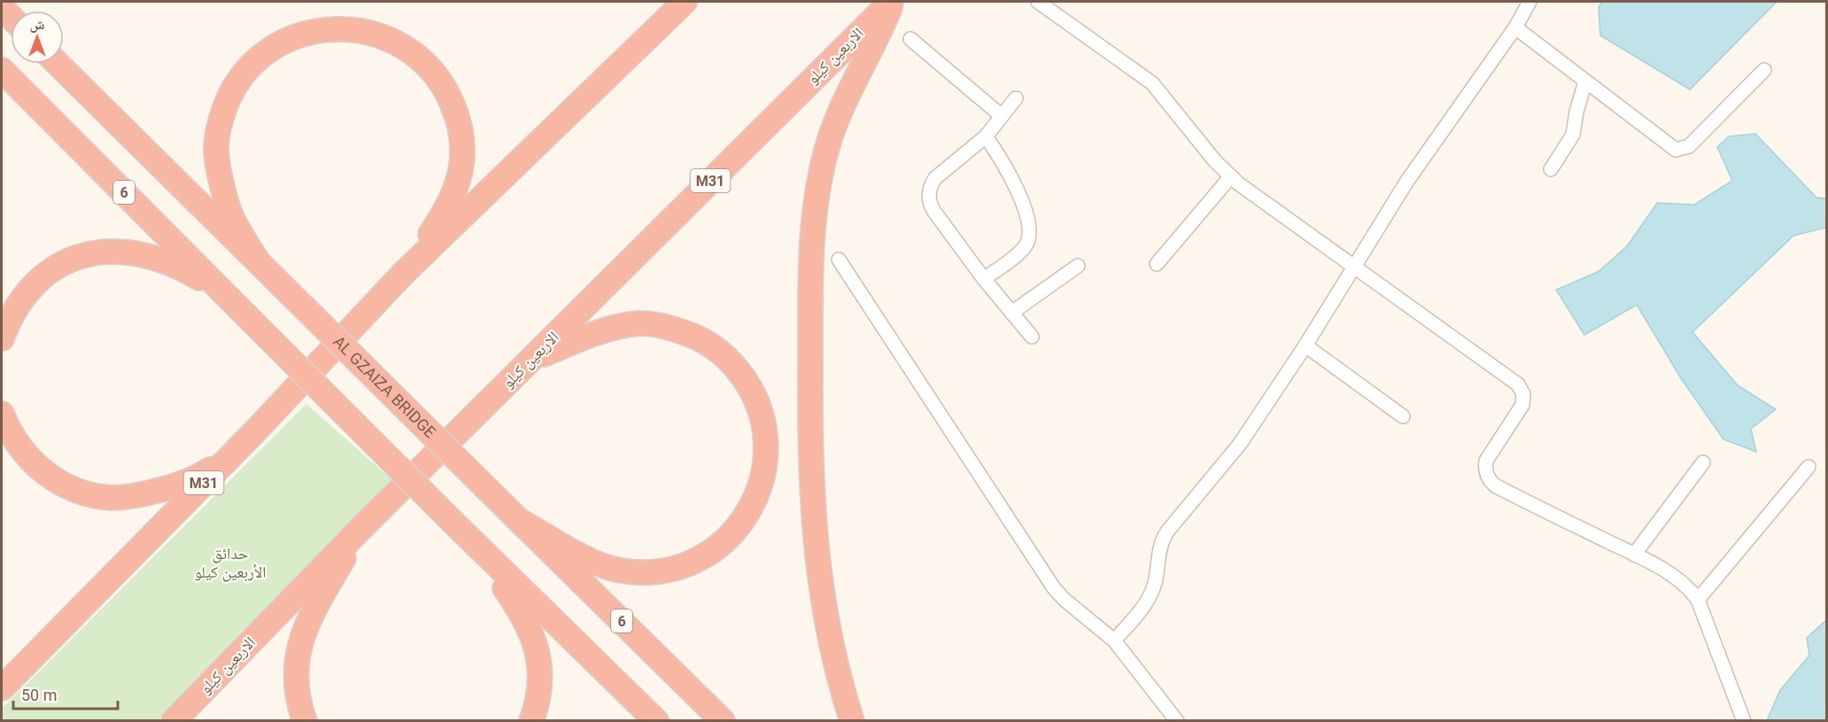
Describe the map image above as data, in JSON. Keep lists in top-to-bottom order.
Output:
{
  "streets": {
    "highway": [
      "الاربعين كيلو",
      "M31",
      "6",
      "AL GZAIZA BRIDGE"
    ]
  },
  "parks": ["حدائق الأربعين كيلو"],
  "scale_bar": "50 m",
  "north": "top"
}
